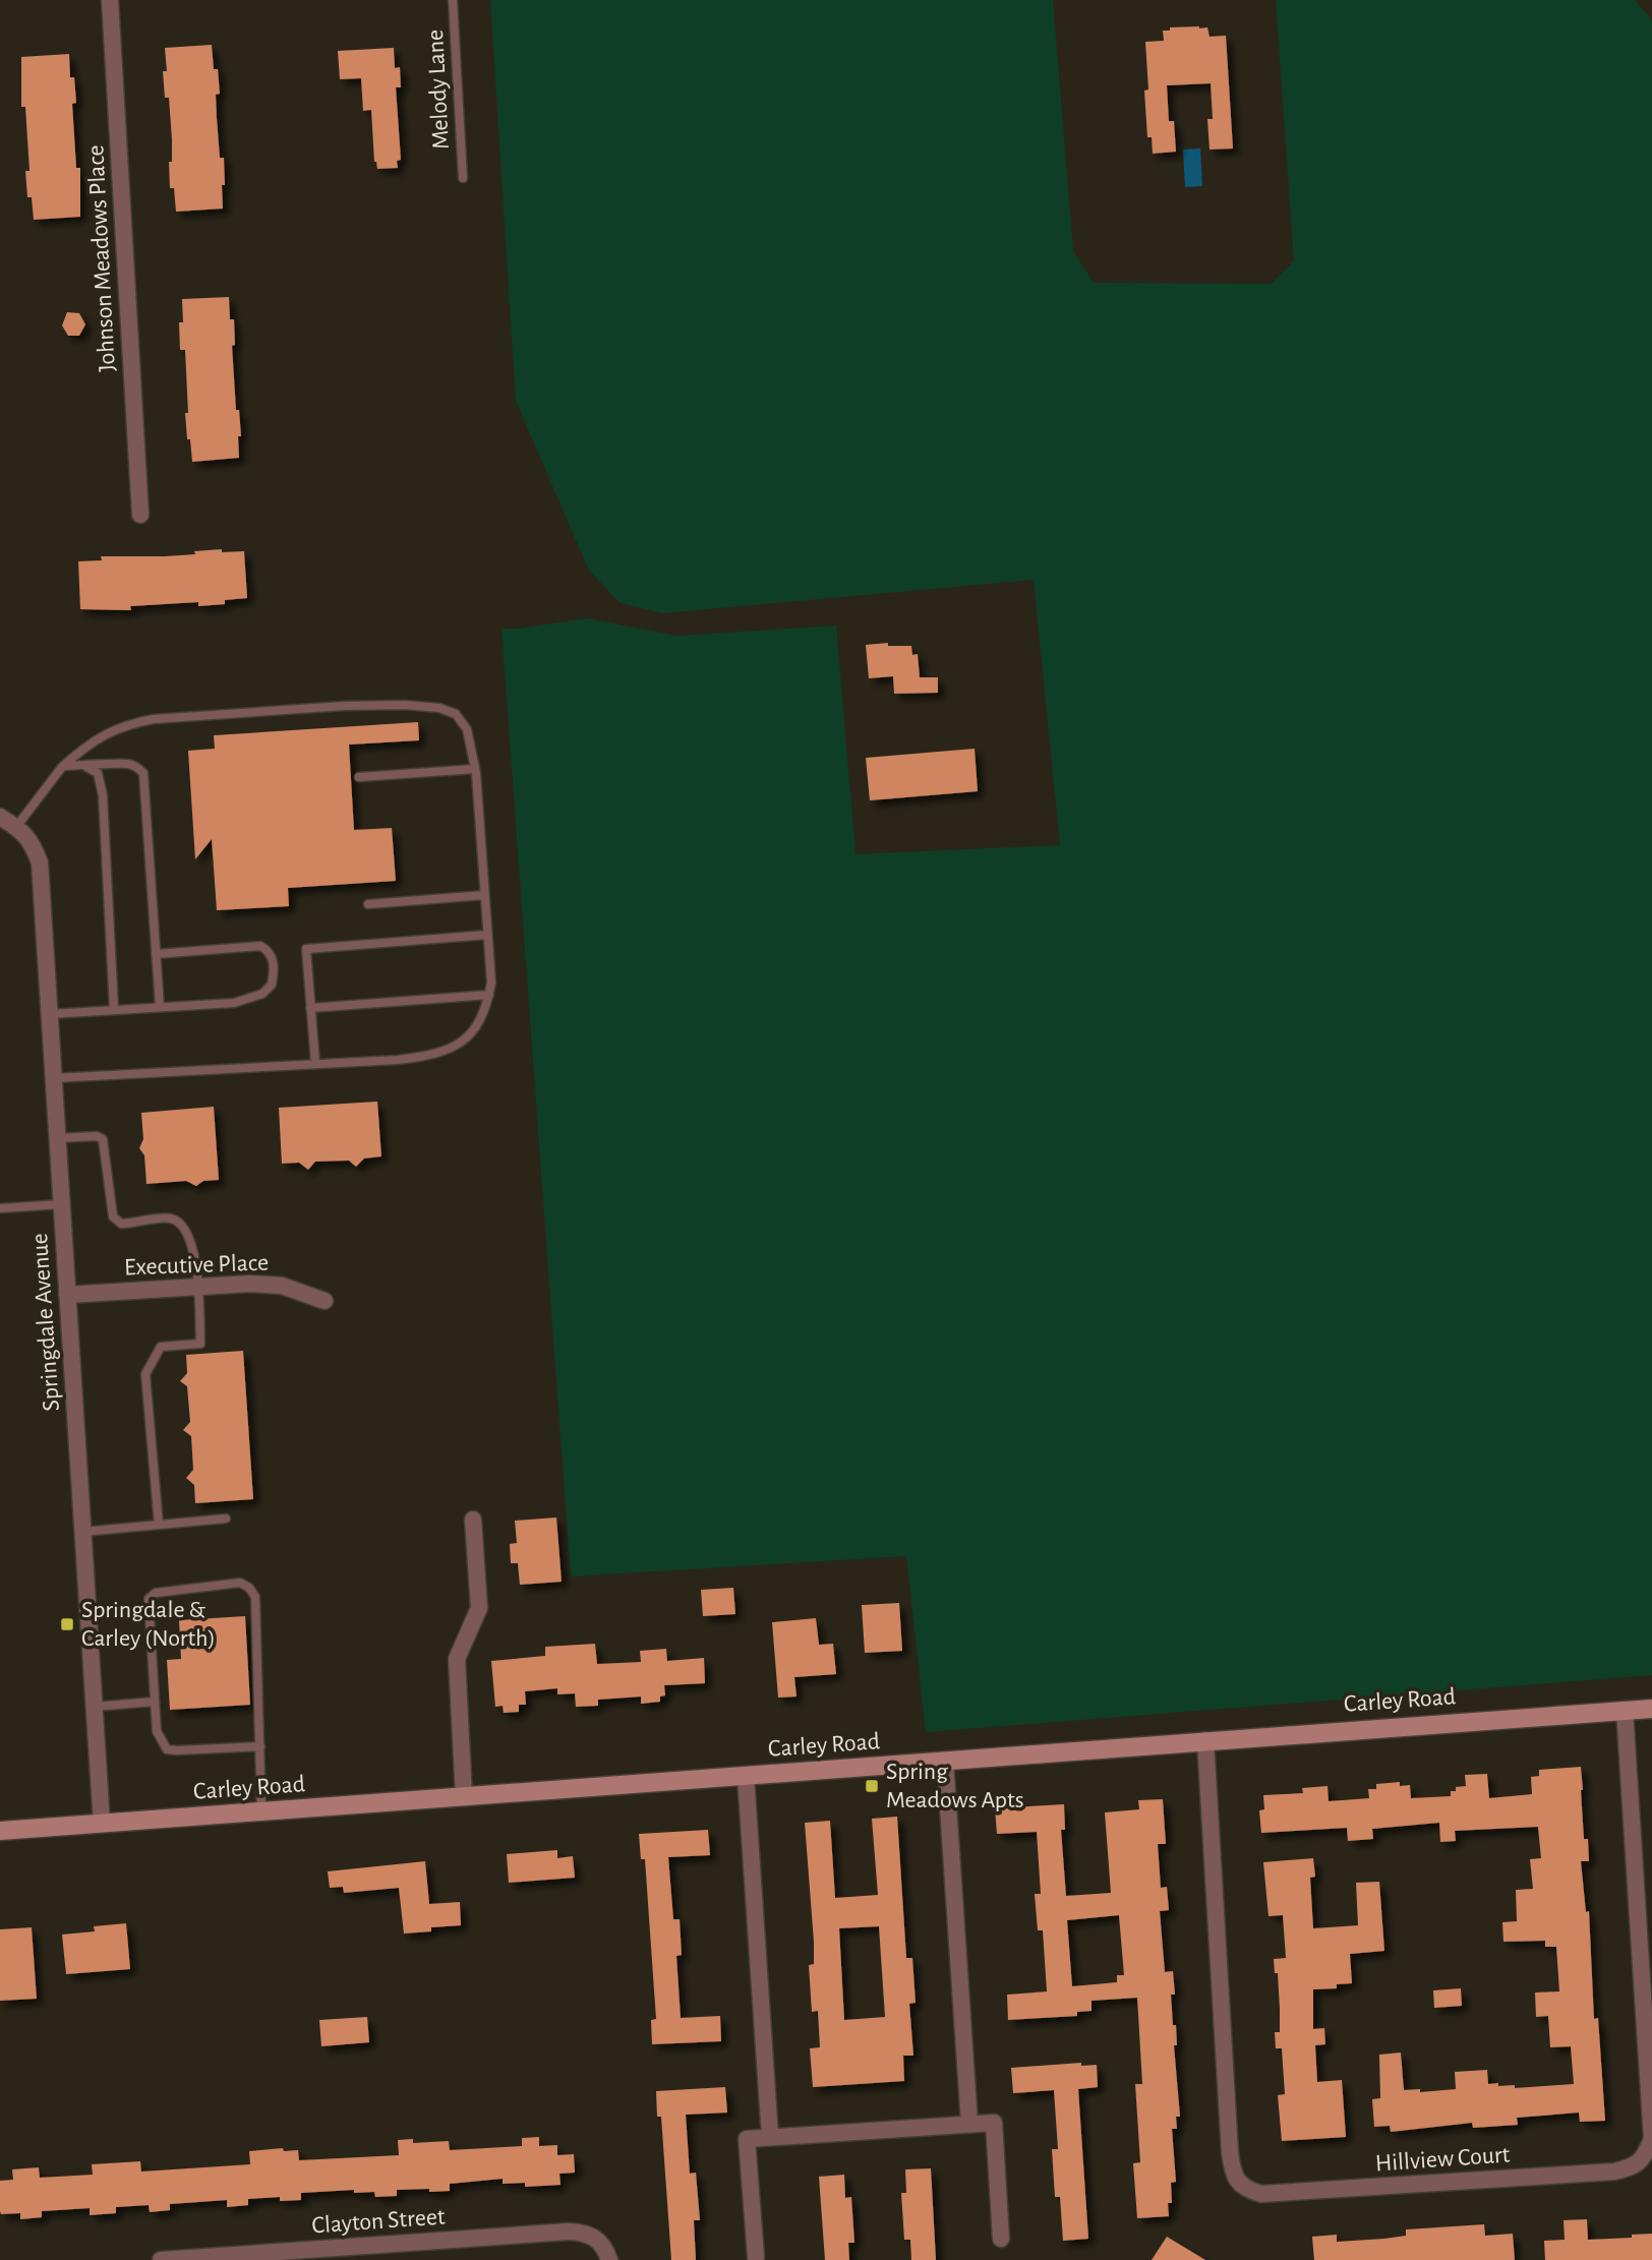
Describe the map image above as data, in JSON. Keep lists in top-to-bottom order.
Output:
{
  "streets": {
    "street": [
      "Johnson Meadows Place",
      "Executive Place",
      "Springdale Avenue",
      "Carley Road",
      "Hillview Court",
      "Clayton Street"
    ],
    "lane": ["Melody Lane"]
  },
  "crossings": [
    ["Executive Place", "Springdale Avenue"],
    ["Springdale Avenue", "Carley Road"],
    ["Carley Road", "Hillview Court"]
  ],
  "places": {
    "transit": ["Springdale & Carley (North)", "Spring Meadows Apts"]
  }
}
